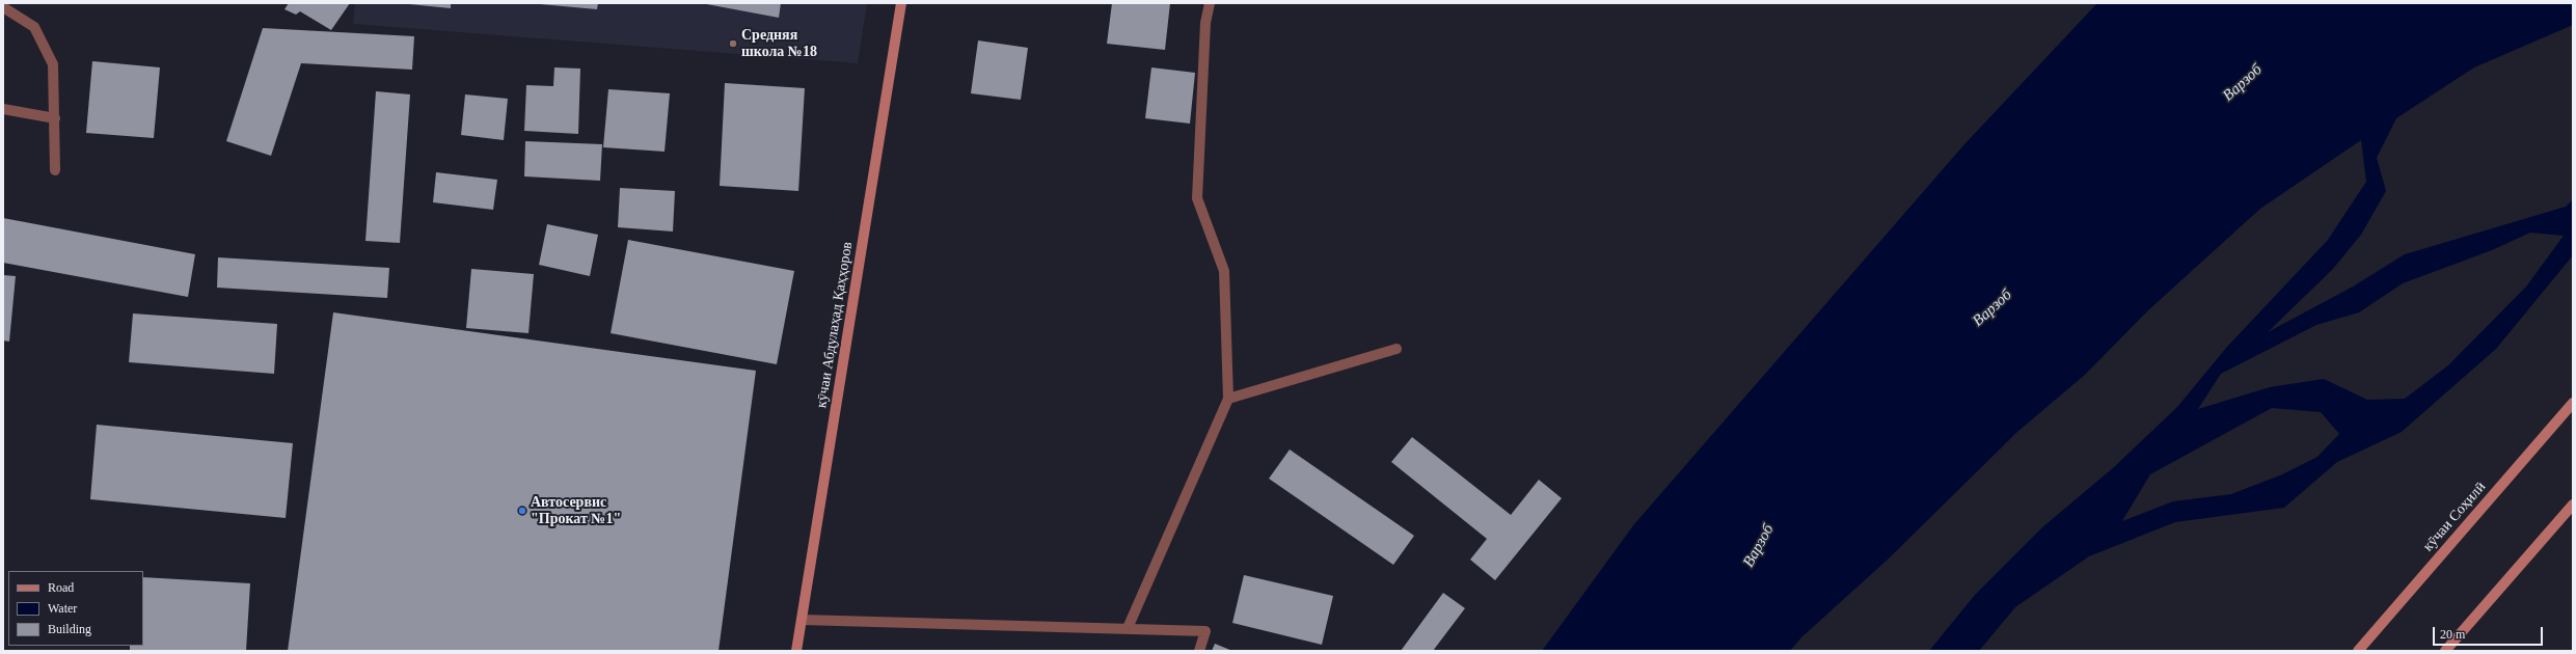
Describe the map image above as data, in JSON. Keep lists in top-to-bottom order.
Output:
{
  "streets": {
    "main road": ["кӯчаи Абдулаҳад Қаҳҳоров", "кӯчаи Соҳилӣ"]
  },
  "water": ["Варзоб"],
  "places": ["Средняя школа №18", "Автосервис \"Прокат №1\""],
  "legend": ["Road", "Water", "Building"],
  "scale_bar": "20 m"
}
